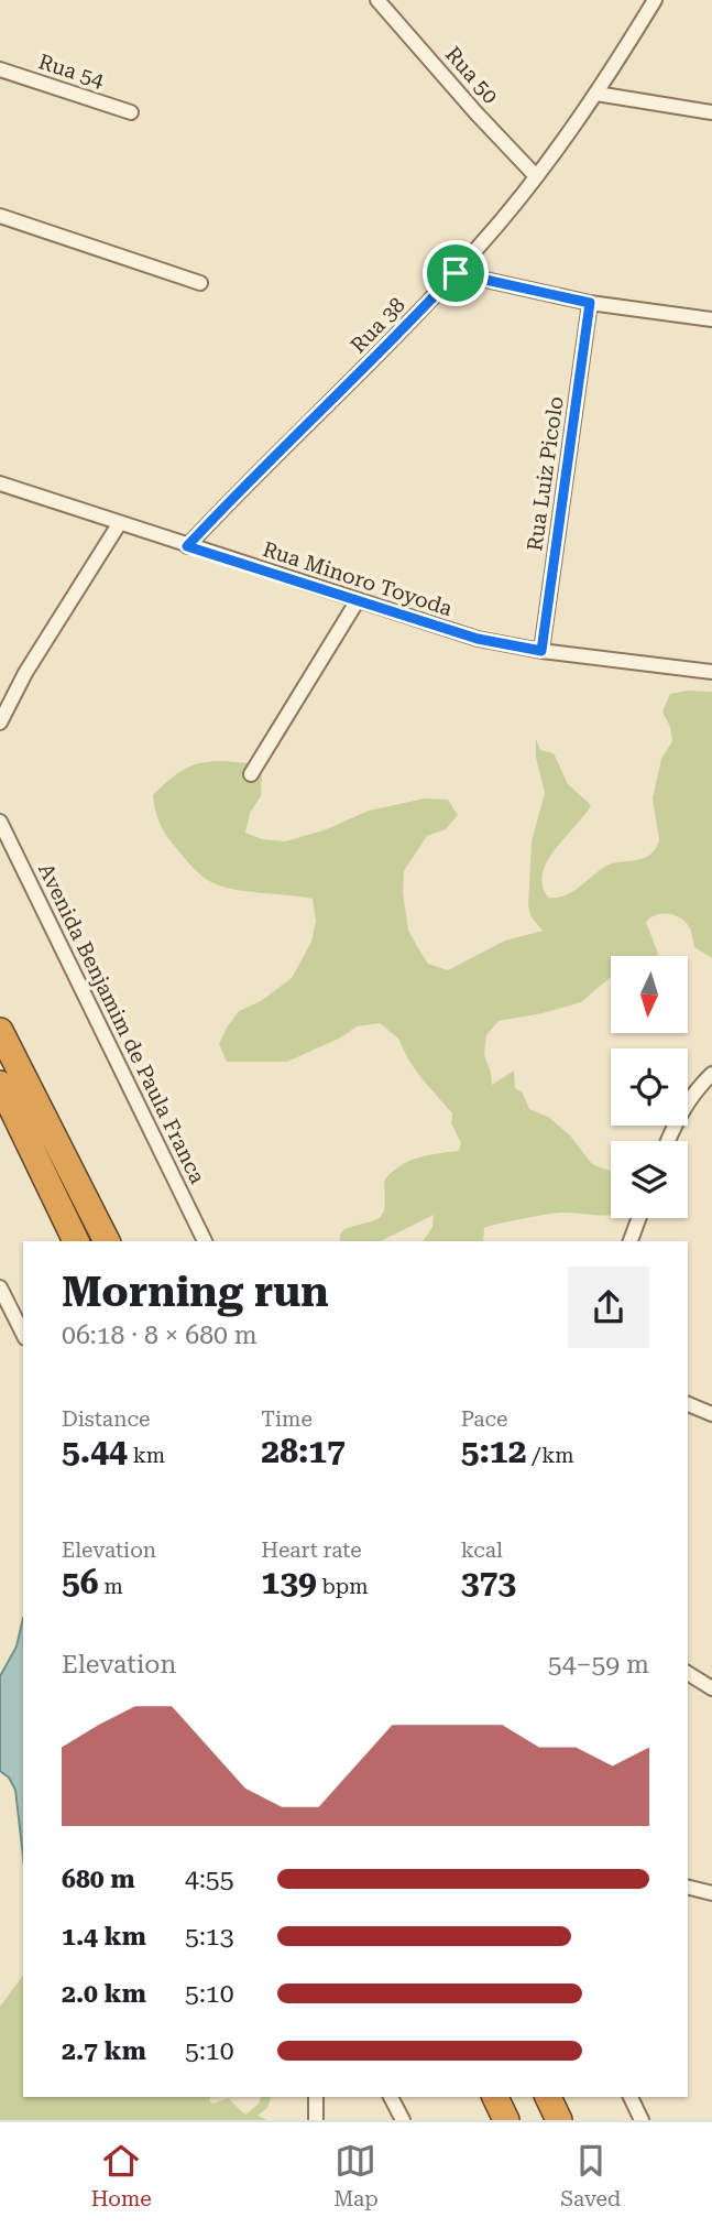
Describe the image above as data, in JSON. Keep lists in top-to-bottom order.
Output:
{
  "streets": {
    "street": [
      "Rua 54",
      "Rua 50",
      "Rua 38",
      "Rua Luiz Picolo",
      "Rua Minoro Toyoda",
      "Avenida Benjamim de Paula Franca"
    ]
  },
  "crossings": [
    ["Rua 50", "Rua 38"],
    ["Rua 38", "Rua Minoro Toyoda"],
    ["Rua Luiz Picolo", "Rua Minoro Toyoda"]
  ],
  "north": "bottom",
  "page": {
    "heading": ["Morning run", "06:18 · 8 × 680 m"],
    "stats": [
      ["Distance", "5.44 km"],
      ["Time", "28:17"],
      ["Pace", "5:12 /km"],
      ["Elevation", "56 m"],
      ["Heart rate", "139 bpm"],
      ["kcal", "373"]
    ],
    "chart": ["Elevation", "54–59 m"],
    "list": [
      {
        "name": "680 m",
        "note": "4:55"
      },
      {
        "name": "1.4 km",
        "note": "5:13"
      },
      {
        "name": "2.0 km",
        "note": "5:10"
      },
      {
        "name": "2.7 km",
        "note": "5:10"
      }
    ],
    "tabs": ["Home", "Map", "Saved"]
  }
}
